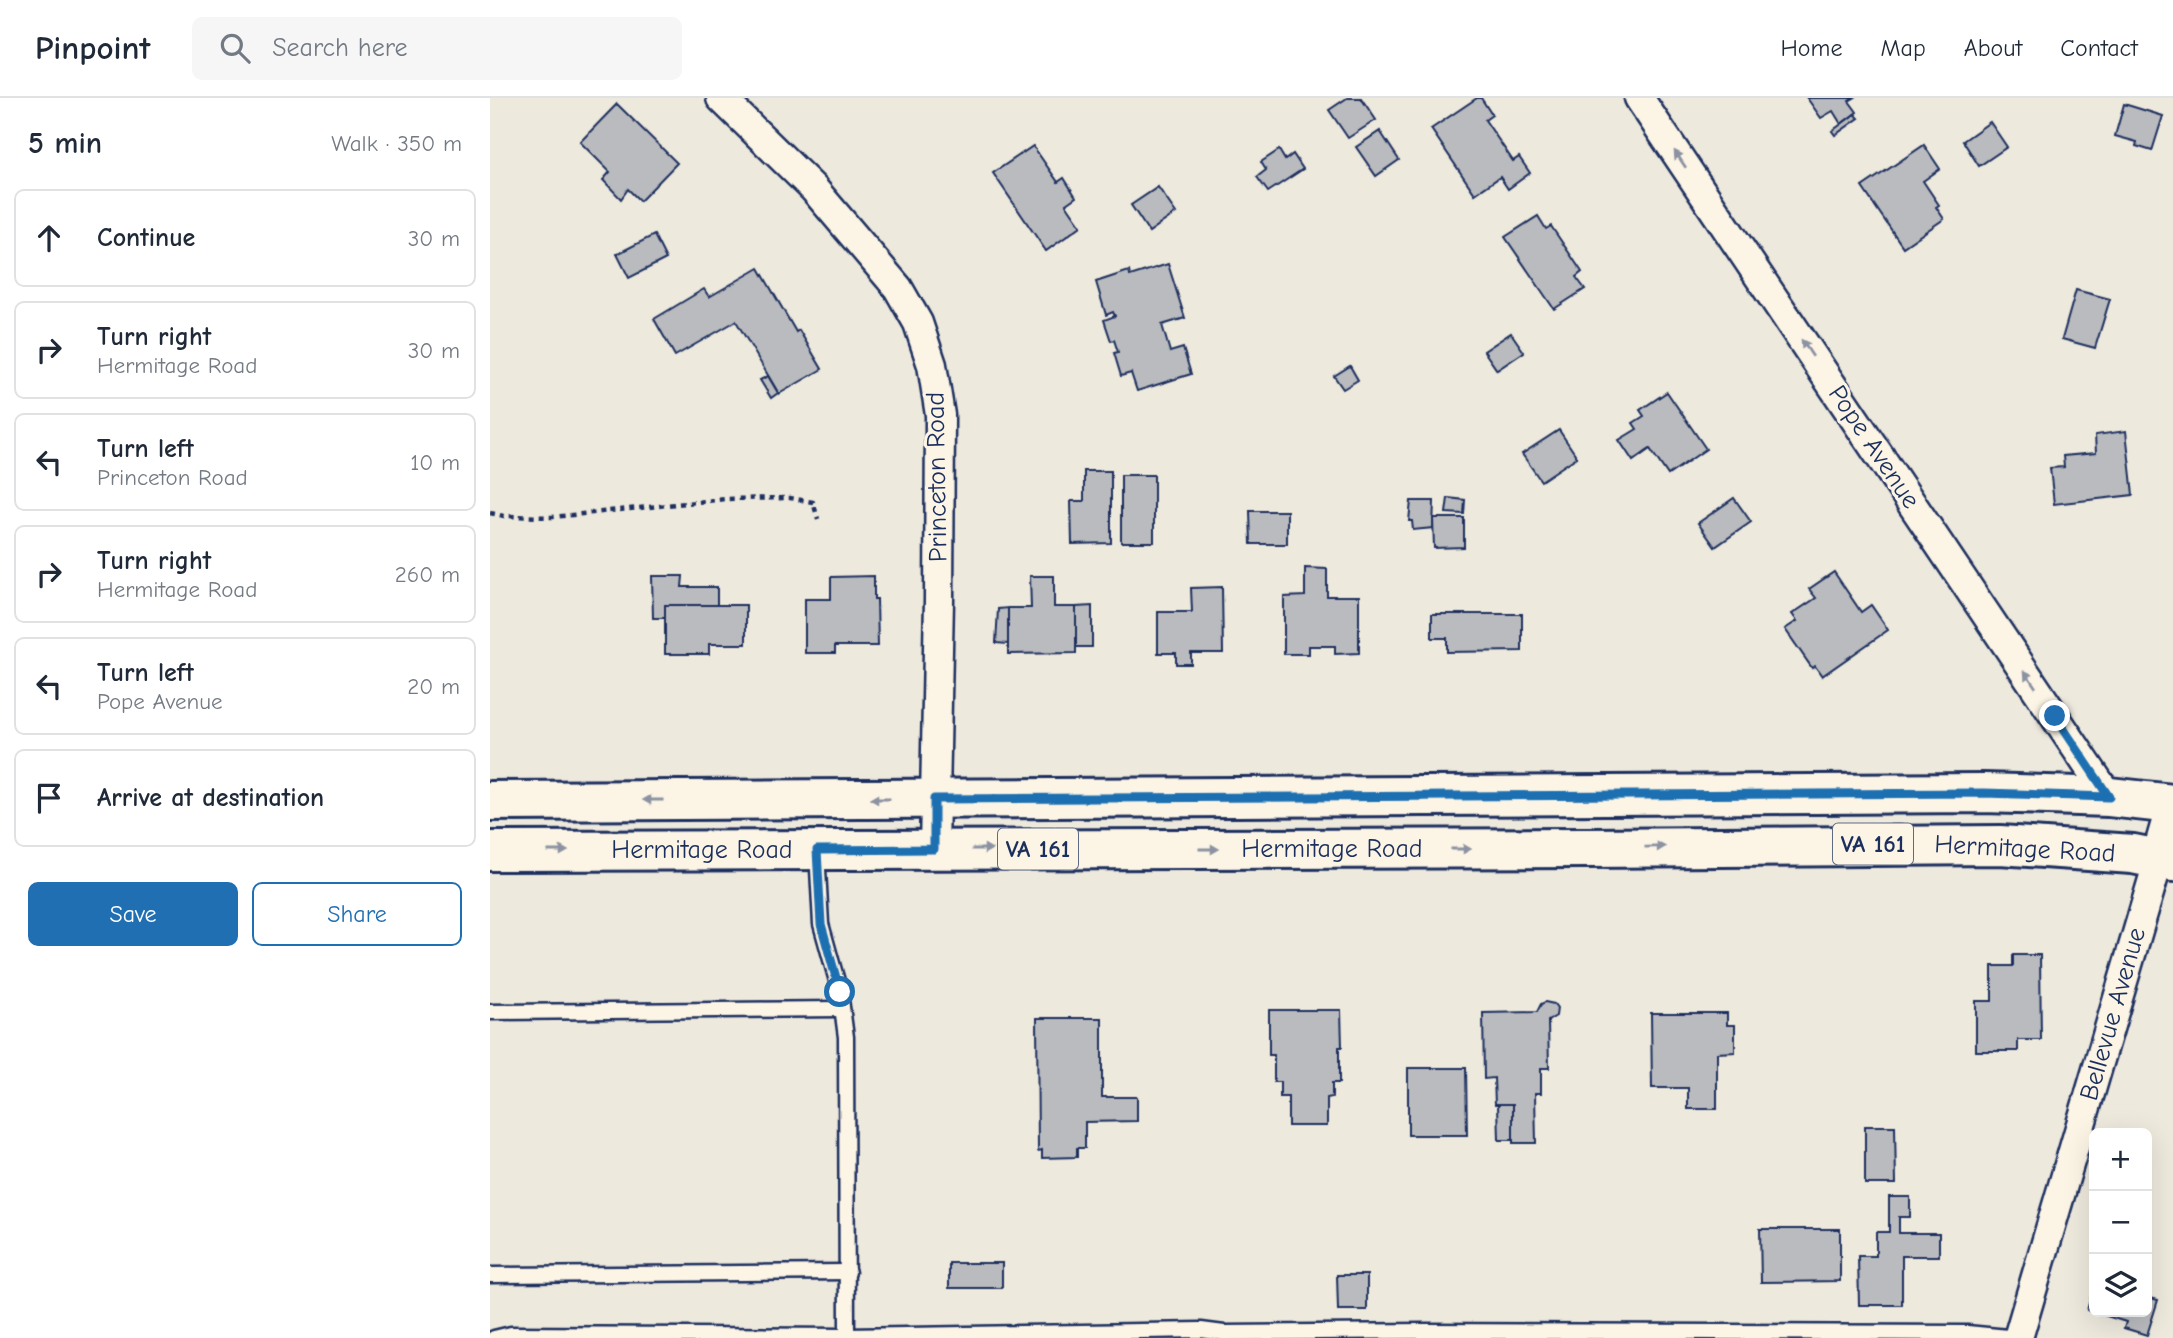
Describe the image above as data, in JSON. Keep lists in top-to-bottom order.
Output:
{
  "streets": {
    "main road": ["VA 161", "Hermitage Road"],
    "street": ["Pope Avenue", "Princeton Road", "Bellevue Avenue"]
  },
  "crossings": [
    ["Pope Avenue", "Hermitage Road"],
    ["Princeton Road", "Hermitage Road"],
    ["Hermitage Road", "Bellevue Avenue"]
  ],
  "one_way": ["Pope Avenue"],
  "page": {
    "header": "Pinpoint",
    "search": "Search here",
    "nav": [
      "Home",
      "Map",
      "About",
      "Contact"
    ],
    "heading": ["5 min", "Walk · 350 m"],
    "list": [
      ["Continue", "30 m"],
      ["Turn right", "Hermitage Road", "30 m"],
      ["Turn left", "Princeton Road", "10 m"],
      ["Turn right", "Hermitage Road", "260 m"],
      ["Turn left", "Pope Avenue", "20 m"],
      "Arrive at destination"
    ],
    "buttons": ["Save", "Share"],
    "map_buttons": ["+", "−"]
  }
}
